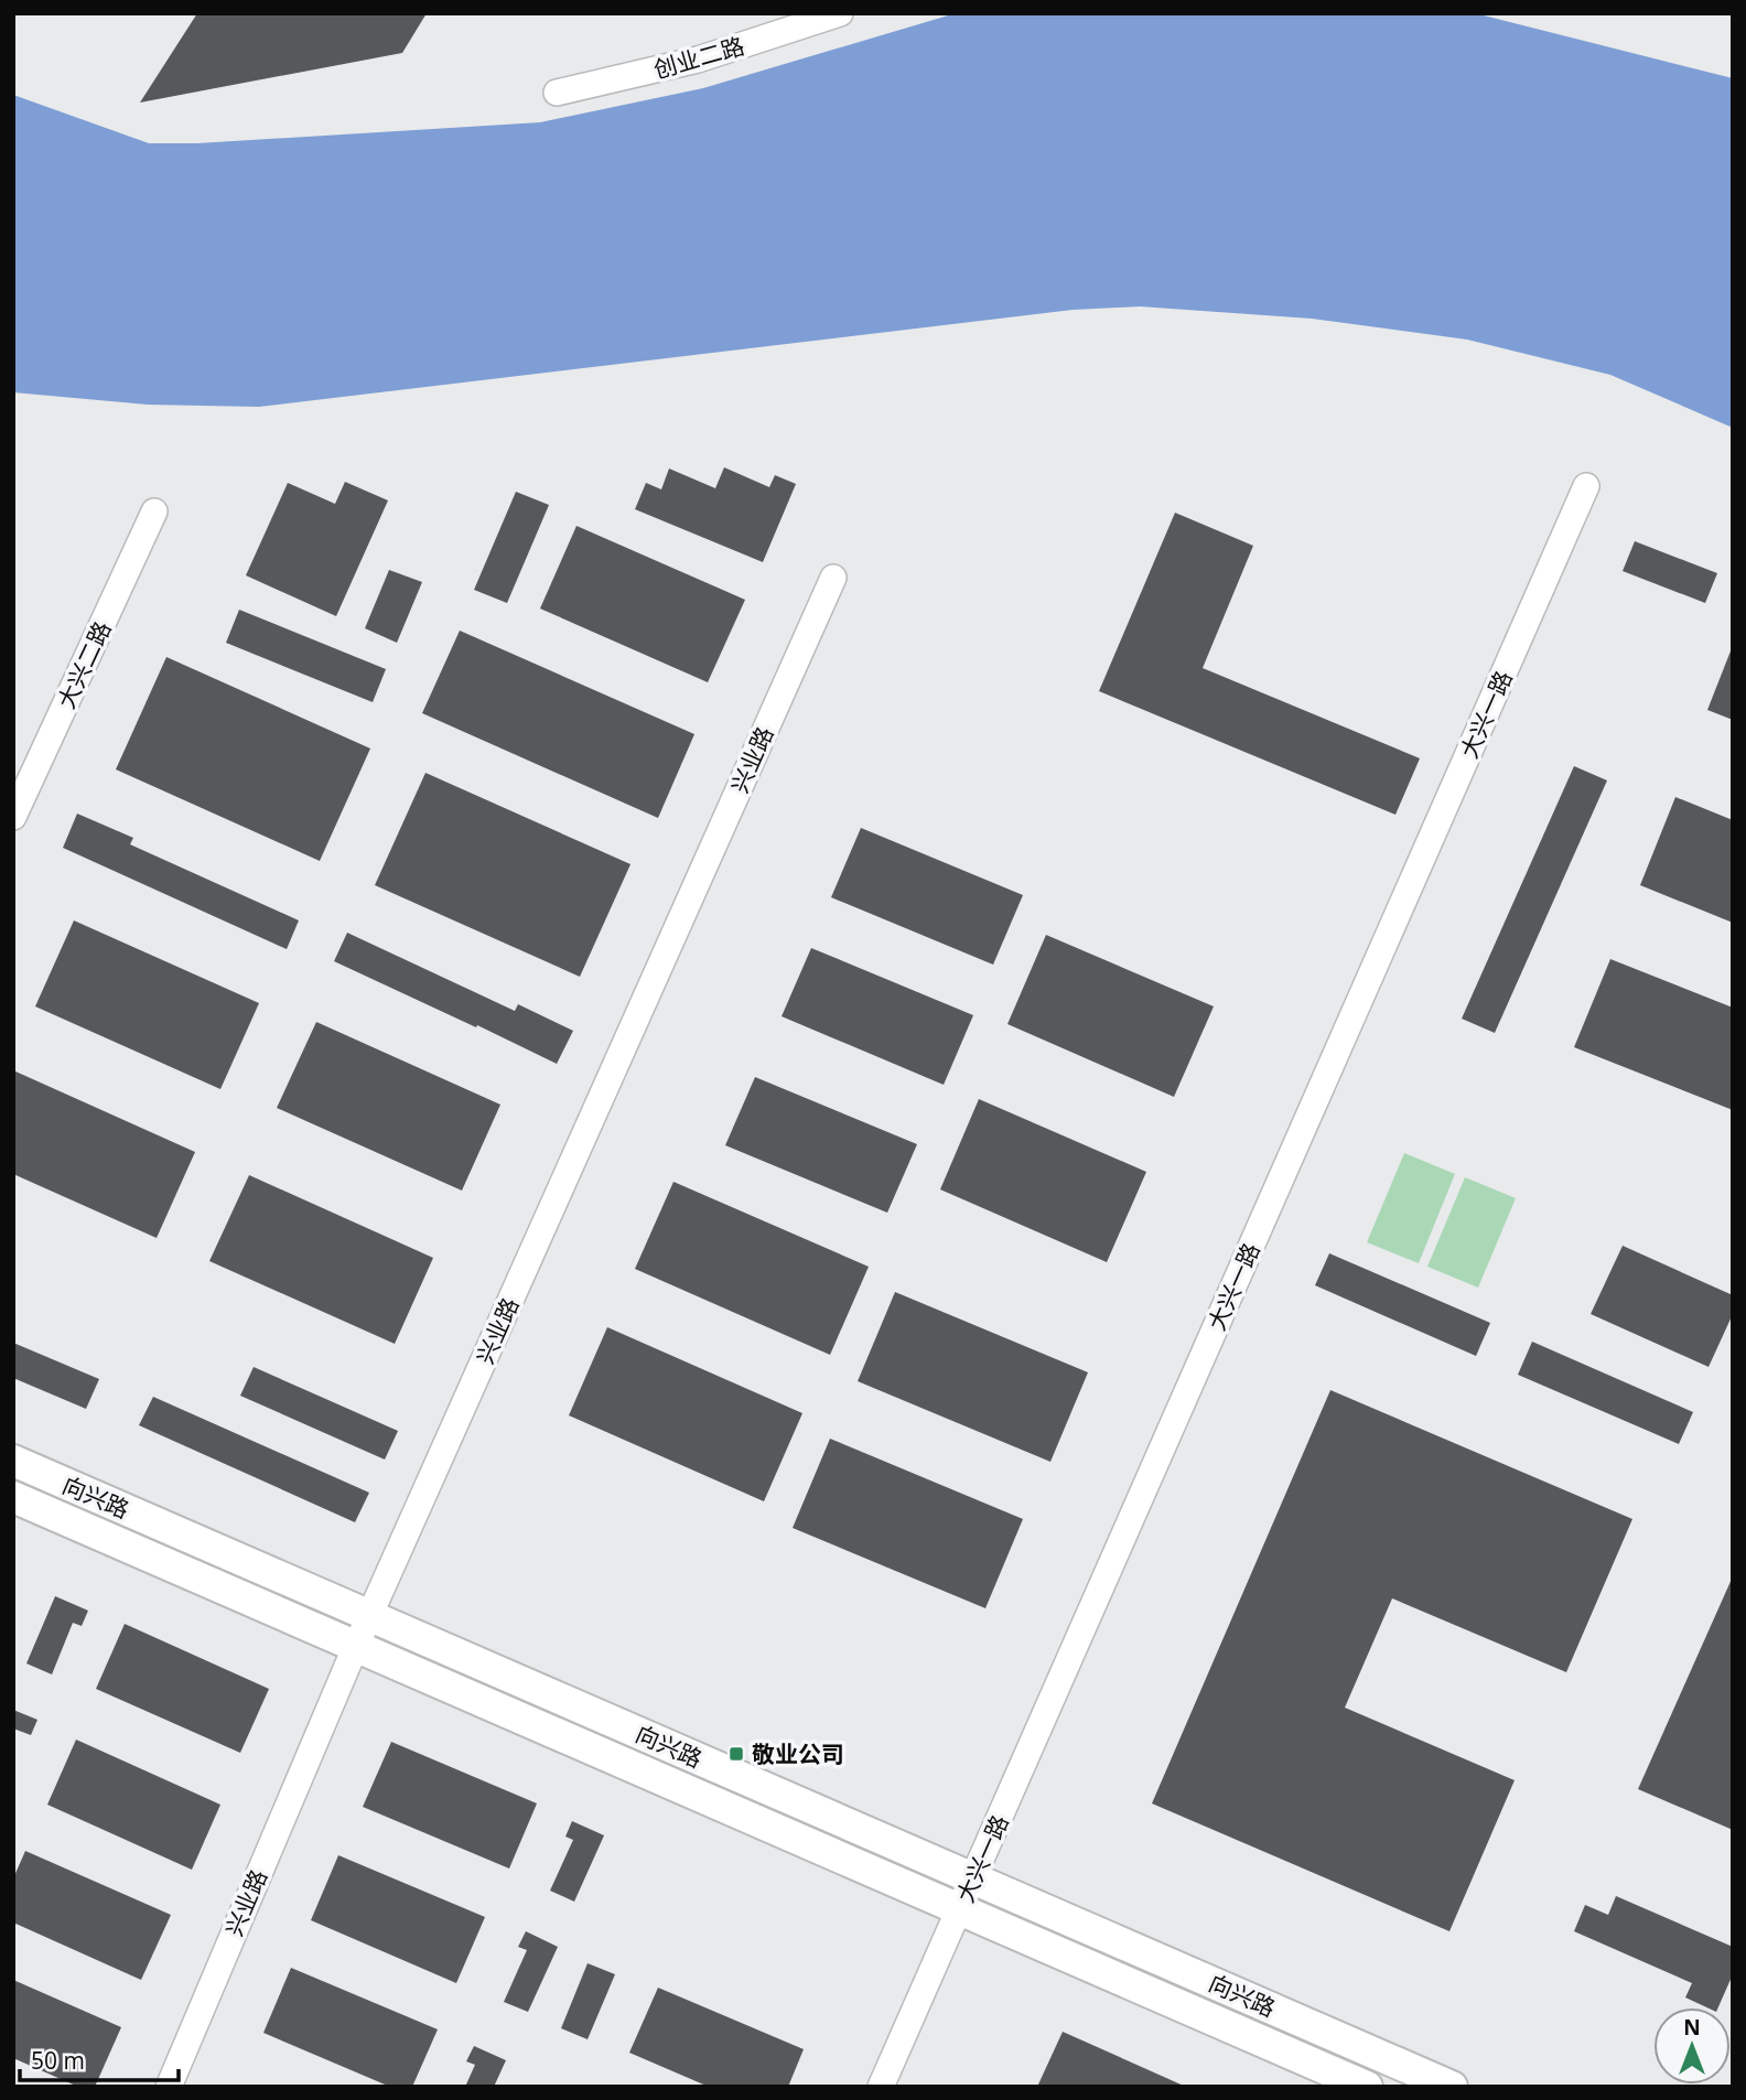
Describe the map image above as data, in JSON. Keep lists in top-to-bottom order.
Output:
{
  "streets": {
    "street": [
      "创业二路",
      "大兴二路",
      "大兴一路",
      "兴业路",
      "向兴路"
    ]
  },
  "crossings": [
    ["大兴一路", "向兴路"],
    ["兴业路", "向兴路"]
  ],
  "places": {
    "transit": ["敬业公司"]
  },
  "scale_bar": "50 m",
  "north": "top"
}
